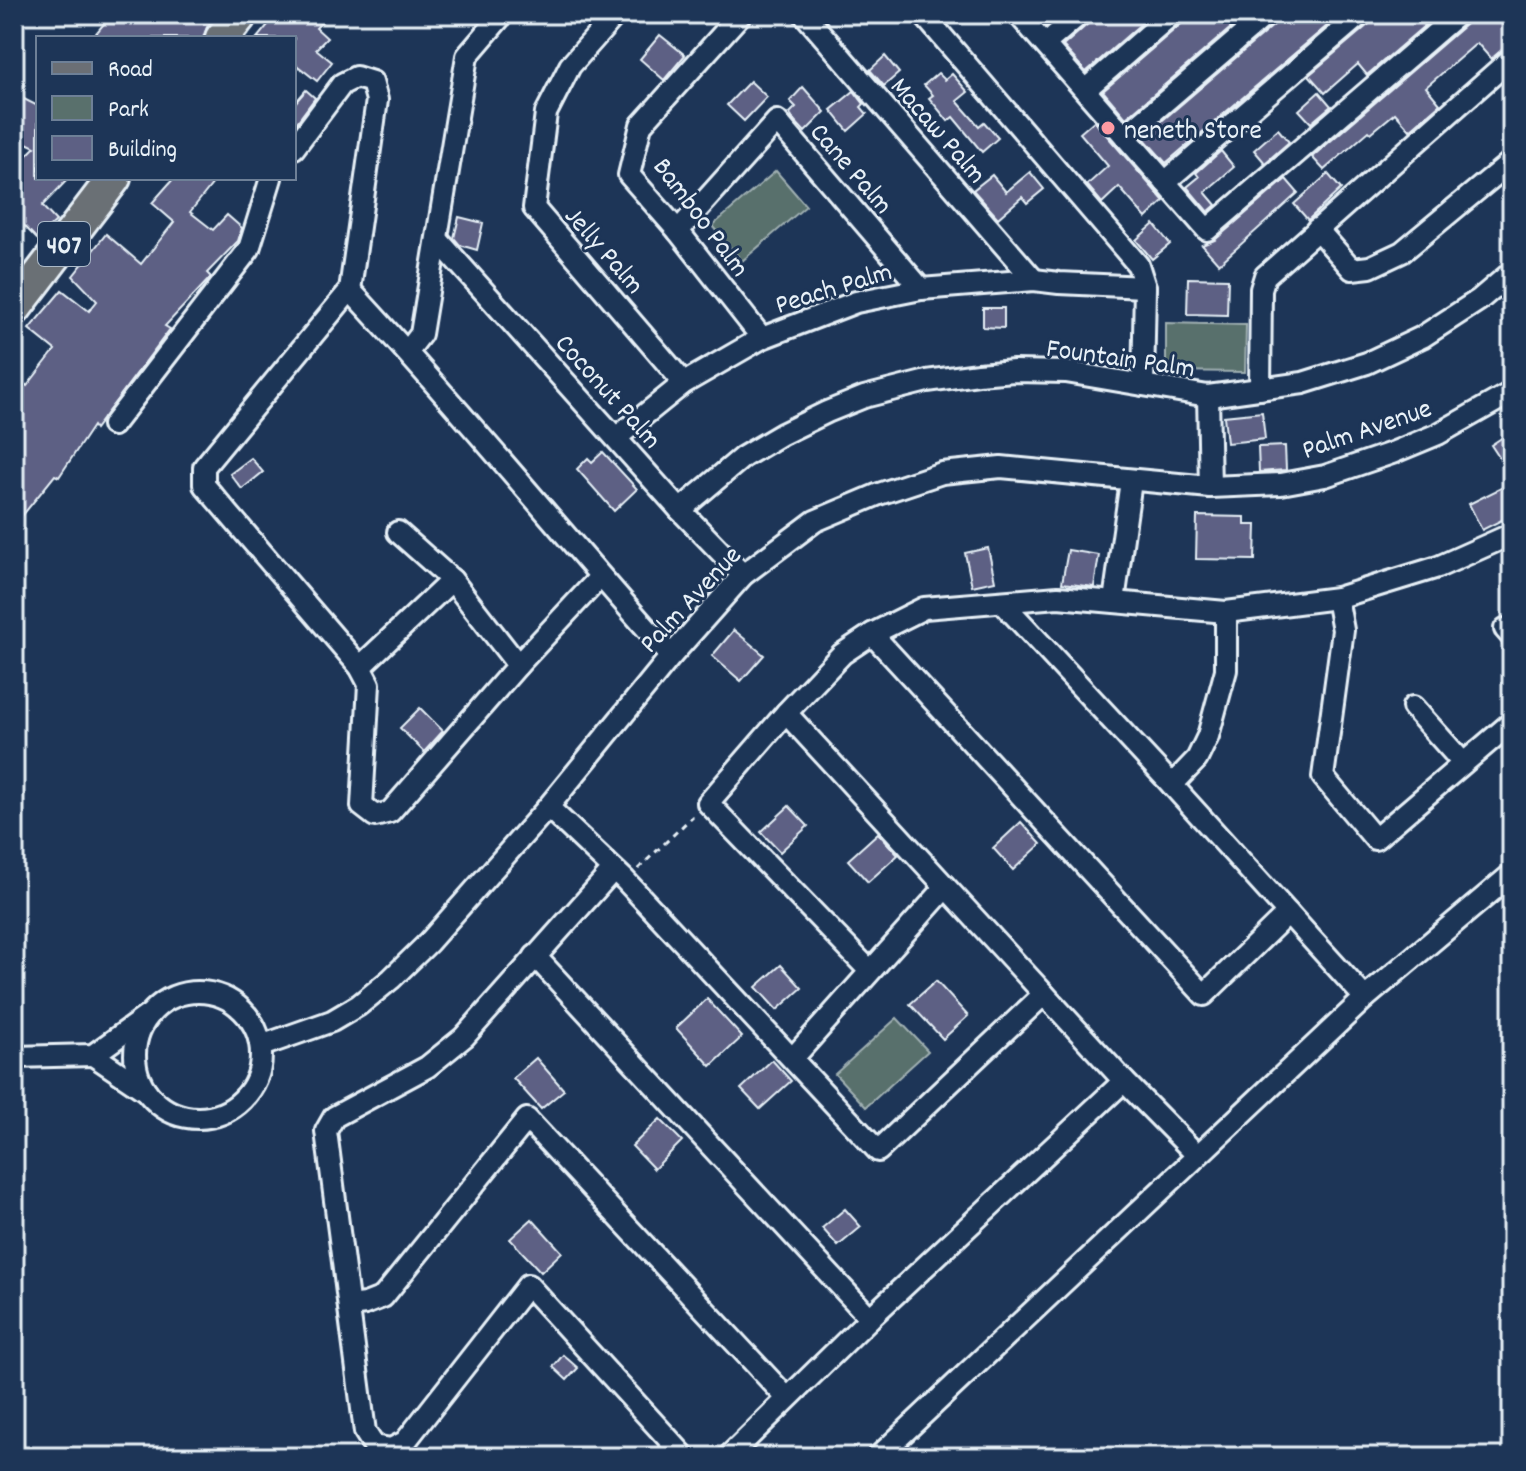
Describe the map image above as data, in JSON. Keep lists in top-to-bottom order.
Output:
{
  "streets": {
    "main road": ["407"],
    "street": [
      "Macaw Palm",
      "Cane Palm",
      "Bamboo Palm",
      "Jelly Palm",
      "Peach Palm",
      "Fountain Palm",
      "Coconut Palm",
      "Palm Avenue"
    ]
  },
  "crossings": [
    ["Macaw Palm", "Peach Palm"],
    ["Cane Palm", "Bamboo Palm"],
    ["Cane Palm", "Peach Palm"],
    ["Bamboo Palm", "Peach Palm"],
    ["Jelly Palm", "Peach Palm"],
    ["Peach Palm", "Coconut Palm"],
    ["Fountain Palm", "Coconut Palm"],
    ["Coconut Palm", "Palm Avenue"]
  ],
  "places": ["neneth Store"],
  "legend": ["Road", "Park", "Building"]
}
